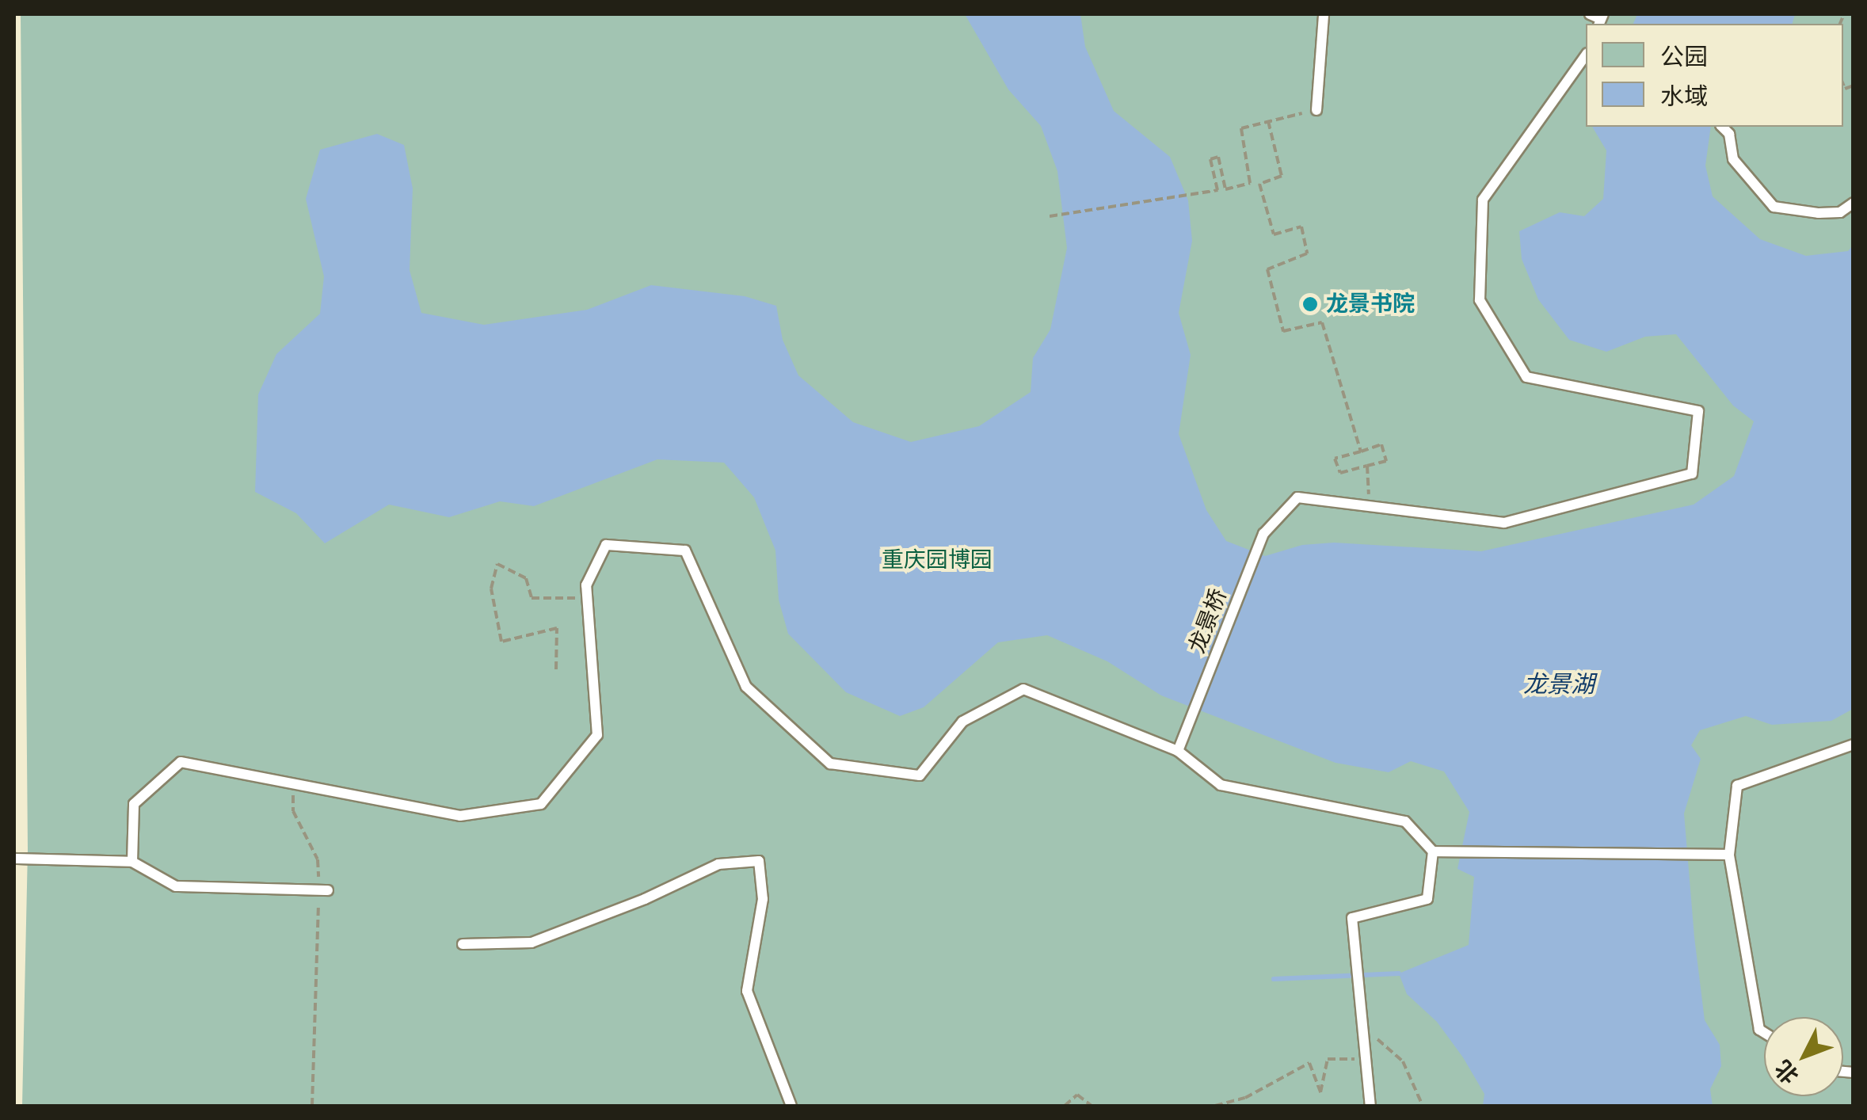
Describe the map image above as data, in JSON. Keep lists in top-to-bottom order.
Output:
{
  "streets": {
    "lane": ["龙景桥"]
  },
  "water": ["龙景湖"],
  "parks": ["重庆园博园"],
  "places": ["龙景书院"],
  "legend": ["公园", "水域"],
  "north": "bottom left"
}
